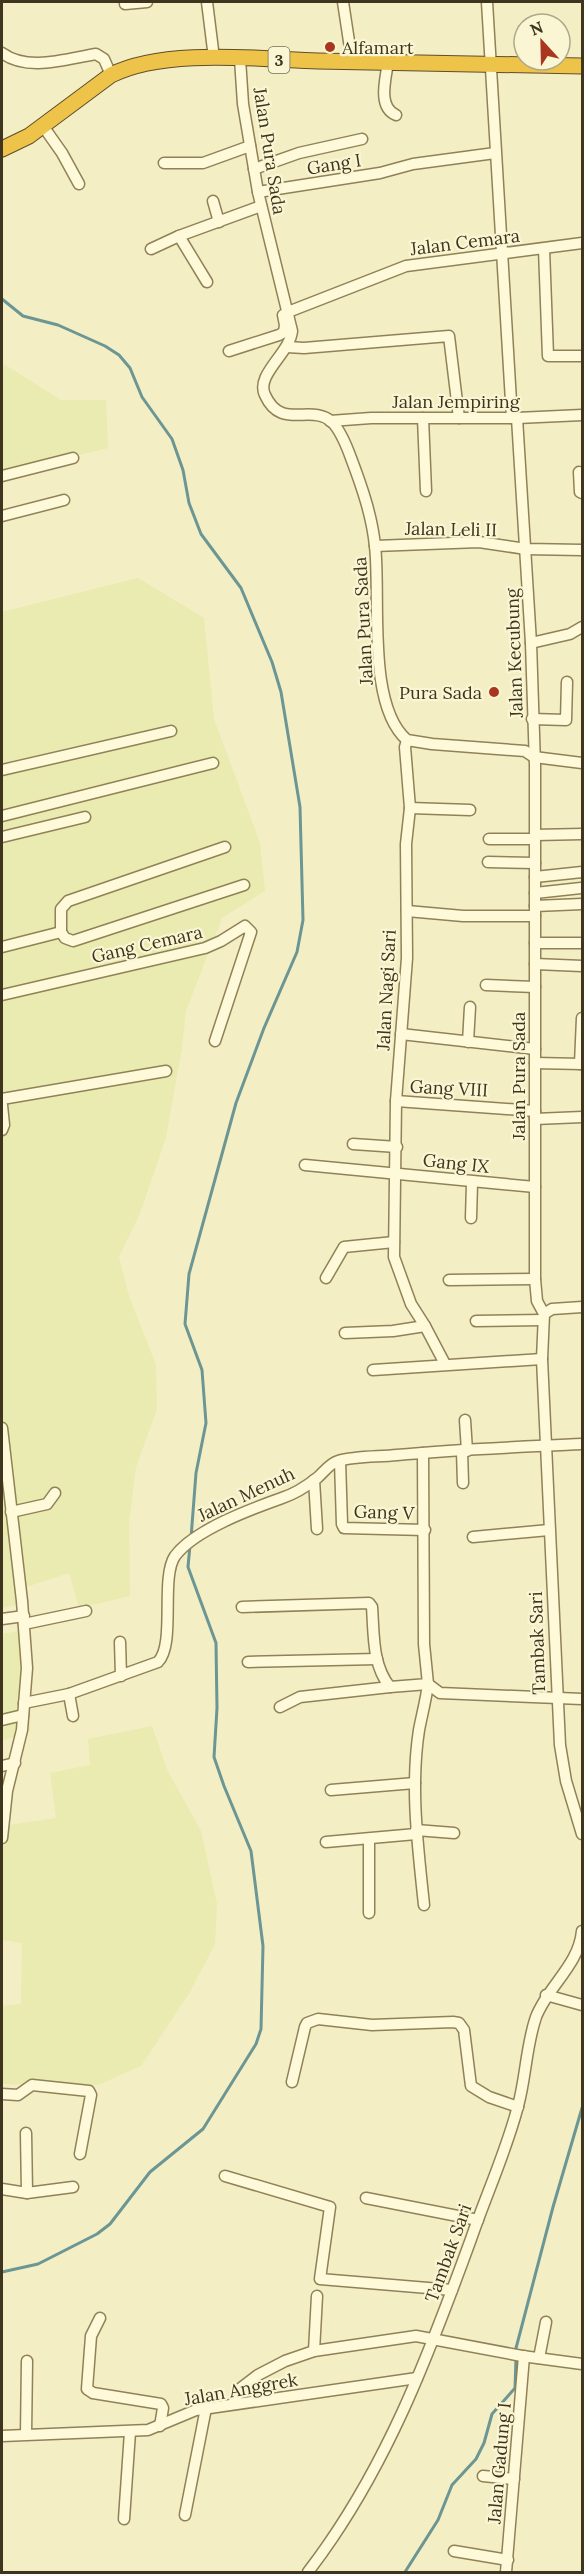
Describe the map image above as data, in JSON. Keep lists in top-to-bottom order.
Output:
{
  "streets": {
    "highway": ["3"],
    "street": [
      "Jalan Pura Sada",
      "Gang I",
      "Jalan Cemara",
      "Jalan Jempiring",
      "Jalan Leli II",
      "Jalan Kecubung",
      "Gang Cemara",
      "Jalan Nagi Sari",
      "Gang VIII",
      "Gang IX",
      "Jalan Menuh",
      "Gang V",
      "Tambak Sari",
      "Jalan Anggrek",
      "Jalan Gadung I"
    ]
  },
  "crossings": [
    ["3", "Jalan Pura Sada"],
    ["3", "Jalan Kecubung"],
    ["Jalan Pura Sada", "Gang I"],
    ["Jalan Pura Sada", "Jalan Cemara"],
    ["Jalan Pura Sada", "Jalan Jempiring"],
    ["Jalan Pura Sada", "Jalan Leli II"],
    ["Jalan Pura Sada", "Jalan Kecubung"],
    ["Jalan Pura Sada", "Jalan Nagi Sari"],
    ["Jalan Pura Sada", "Gang VIII"],
    ["Jalan Pura Sada", "Gang IX"],
    ["Jalan Pura Sada", "Tambak Sari"],
    ["Gang I", "Jalan Kecubung"],
    ["Jalan Cemara", "Jalan Kecubung"],
    ["Jalan Jempiring", "Jalan Kecubung"],
    ["Jalan Leli II", "Jalan Kecubung"],
    ["Jalan Nagi Sari", "Gang VIII"],
    ["Jalan Nagi Sari", "Gang IX"],
    ["Jalan Menuh", "Gang V"],
    ["Tambak Sari", "Jalan Anggrek"]
  ],
  "places": ["Alfamart", "Pura Sada"],
  "north": "top"
}
